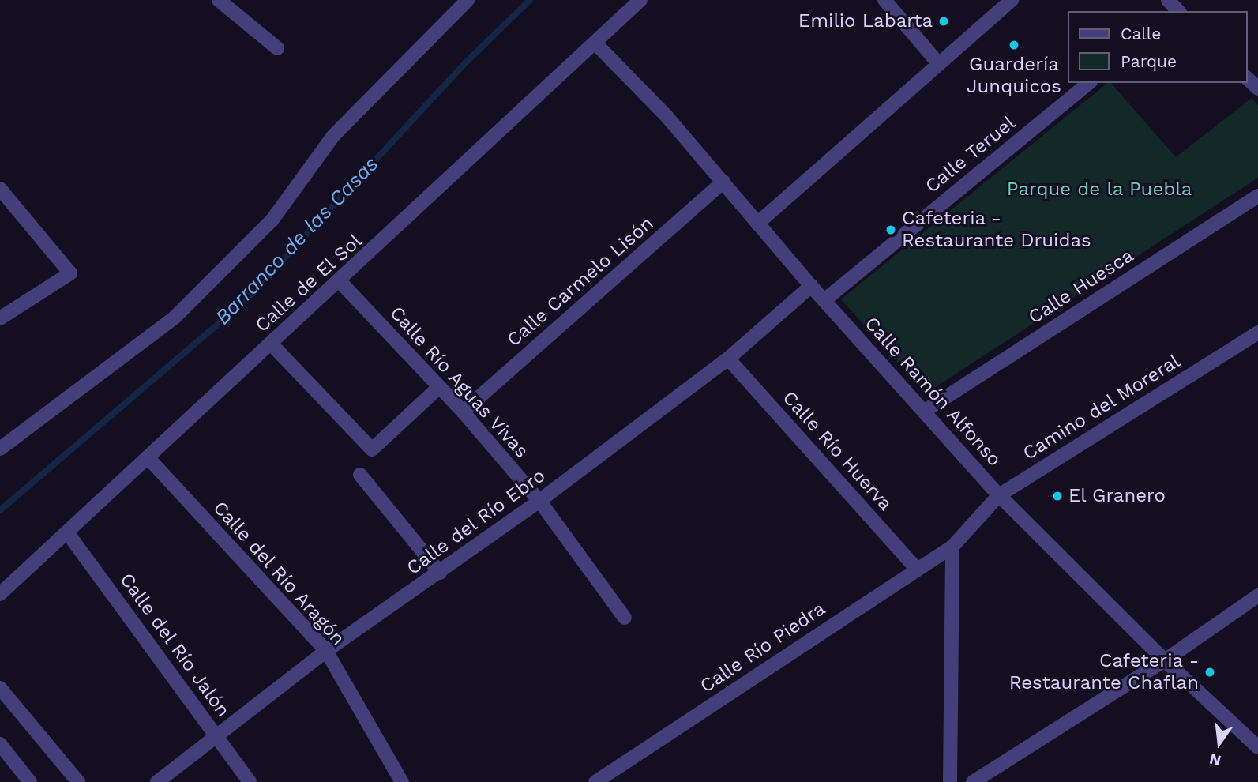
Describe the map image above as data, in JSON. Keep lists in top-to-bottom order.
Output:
{
  "streets": {
    "street": [
      "Calle Teruel",
      "Calle Carmelo Lisón",
      "Calle de El Sol",
      "Calle Huesca",
      "Calle Río Aguas Vivas",
      "Calle Ramón Alfonso",
      "Camino del Moreral",
      "Calle Río Huerva",
      "Calle del Río Ebro",
      "Calle del Río Aragón",
      "Calle del Río Jalón",
      "Calle Río Piedra"
    ]
  },
  "crossings": [
    ["Calle Teruel", "Calle Ramón Alfonso"],
    ["Calle Carmelo Lisón", "Calle Río Aguas Vivas"],
    ["Calle Carmelo Lisón", "Calle Ramón Alfonso"],
    ["Calle de El Sol", "Calle Río Aguas Vivas"],
    ["Calle de El Sol", "Calle Ramón Alfonso"],
    ["Calle de El Sol", "Calle del Río Aragón"],
    ["Calle de El Sol", "Calle del Río Jalón"],
    ["Calle Huesca", "Calle Ramón Alfonso"],
    ["Calle Río Aguas Vivas", "Calle del Río Ebro"],
    ["Calle Ramón Alfonso", "Camino del Moreral"],
    ["Calle Ramón Alfonso", "Calle del Río Ebro"],
    ["Camino del Moreral", "Calle Río Piedra"],
    ["Calle Río Huerva", "Calle del Río Ebro"],
    ["Calle Río Huerva", "Calle Río Piedra"],
    ["Calle del Río Ebro", "Calle del Río Aragón"],
    ["Calle del Río Ebro", "Calle del Río Jalón"]
  ],
  "water": ["Barranco de las Casas"],
  "parks": ["Parque de la Puebla"],
  "places": [
    "Emilio Labarta",
    "Guardería Junquicos",
    "Cafeteria - Restaurante Druidas",
    "El Granero",
    "Cafeteria - Restaurante Chaflan"
  ],
  "legend": ["Calle", "Parque"],
  "north": "bottom"
}
